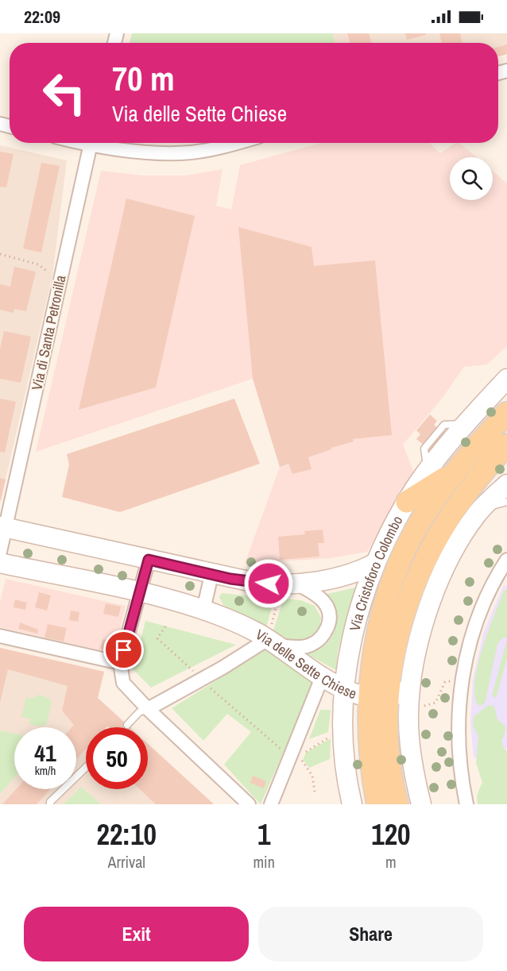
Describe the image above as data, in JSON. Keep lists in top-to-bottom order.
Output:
{
  "streets": {
    "main road": ["Via Cristoforo Colombo", "Via delle Sette Chiese"],
    "street": ["Via di Santa Petronilla"]
  },
  "crossings": [
    ["Via Cristoforo Colombo", "Via delle Sette Chiese"]
  ],
  "page": {
    "status": "22:09",
    "turn": ["70 m", "Via delle Sette Chiese"],
    "speed": "41 km/h",
    "limit": "50",
    "eta": [
      "22:10",
      "Arrival",
      "1",
      "min",
      "120",
      "m"
    ],
    "buttons": ["Exit", "Share"]
  }
}
